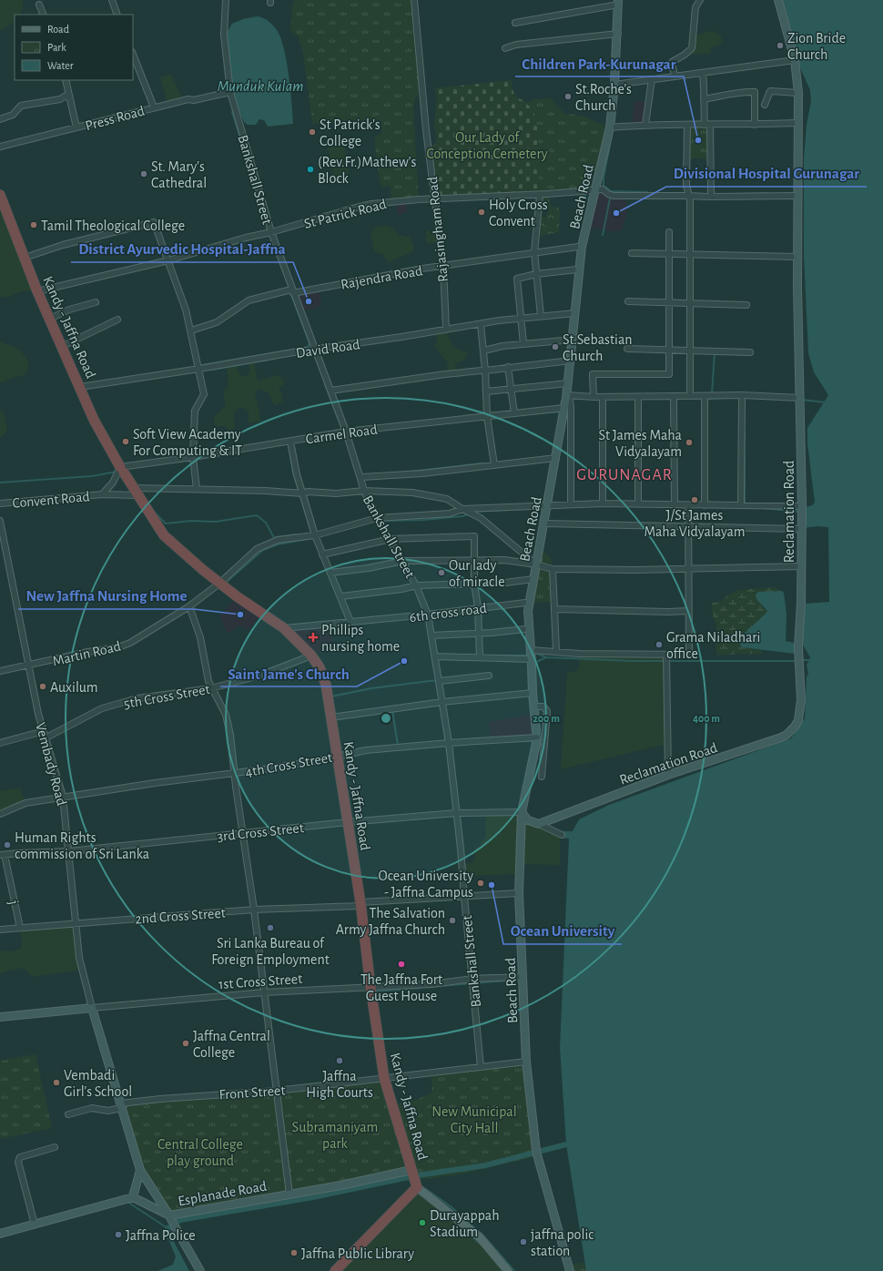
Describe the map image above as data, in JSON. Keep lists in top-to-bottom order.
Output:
{
  "streets": {
    "highway": ["Kandy - Jaffna Road"],
    "main road": [
      "Beach Road",
      "Reclamation Road",
      "1st Cross Street",
      "Esplanade Road"
    ],
    "street": [
      "Press Road",
      "Bankshall Street",
      "St Patrick Road",
      "Rajasingham Road",
      "Rajendra Road",
      "David Road",
      "Carmel Road",
      "Convent Road",
      "6th cross road",
      "Martin Road",
      "5th Cross Street",
      "Vembady Road",
      "4th Cross Street",
      "3rd Cross Street",
      "j",
      "2nd Cross Street",
      "Front Street"
    ]
  },
  "crossings": [
    ["Press Road", "Bankshall Street"],
    ["Bankshall Street", "St Patrick Road"],
    ["Bankshall Street", "Rajendra Road"],
    ["Bankshall Street", "David Road"],
    ["Bankshall Street", "Carmel Road"],
    ["Bankshall Street", "Convent Road"],
    ["Bankshall Street", "6th cross road"],
    ["Bankshall Street", "Martin Road"],
    ["Bankshall Street", "4th Cross Street"],
    ["Bankshall Street", "3rd Cross Street"],
    ["Bankshall Street", "2nd Cross Street"],
    ["Bankshall Street", "1st Cross Street"],
    ["Beach Road", "St Patrick Road"],
    ["Beach Road", "David Road"],
    ["Beach Road", "Carmel Road"],
    ["Beach Road", "Convent Road"],
    ["Beach Road", "Martin Road"],
    ["Beach Road", "4th Cross Street"],
    ["Beach Road", "3rd Cross Street"],
    ["Beach Road", "2nd Cross Street"],
    ["Beach Road", "1st Cross Street"],
    ["St Patrick Road", "Rajasingham Road"],
    ["St Patrick Road", "Kandy - Jaffna Road"],
    ["Rajasingham Road", "Rajendra Road"],
    ["Rajasingham Road", "David Road"],
    ["Kandy - Jaffna Road", "David Road"],
    ["Kandy - Jaffna Road", "Carmel Road"],
    ["Kandy - Jaffna Road", "Convent Road"],
    ["Kandy - Jaffna Road", "6th cross road"],
    ["Kandy - Jaffna Road", "Martin Road"],
    ["Kandy - Jaffna Road", "5th Cross Street"],
    ["Kandy - Jaffna Road", "4th Cross Street"],
    ["Kandy - Jaffna Road", "3rd Cross Street"],
    ["Kandy - Jaffna Road", "2nd Cross Street"],
    ["Kandy - Jaffna Road", "1st Cross Street"],
    ["Kandy - Jaffna Road", "Front Street"],
    ["Kandy - Jaffna Road", "Esplanade Road"],
    ["Carmel Road", "Reclamation Road"],
    ["Convent Road", "Martin Road"],
    ["Reclamation Road", "Martin Road"],
    ["Martin Road", "Vembady Road"],
    ["5th Cross Street", "Vembady Road"],
    ["Vembady Road", "4th Cross Street"],
    ["Vembady Road", "3rd Cross Street"],
    ["Vembady Road", "2nd Cross Street"],
    ["Vembady Road", "1st Cross Street"],
    ["Vembady Road", "Esplanade Road"],
    ["3rd Cross Street", "j"],
    ["j", "2nd Cross Street"],
    ["1st Cross Street", "Esplanade Road"],
    ["Front Street", "Esplanade Road"]
  ],
  "districts": ["GURUNAGAR"],
  "water": ["Munduk Kulam"],
  "parks": [
    "Our Lady of Conception Cemetery",
    "New Municipal City Hall",
    "Subramaniyam park",
    "Central College play ground"
  ],
  "places": {
    "other": [
      "Zion Bride Church",
      "St.Roche's Church",
      "St Patrick's College",
      "Children Park-Kurunagar",
      "(Rev.Fr.)Mathew's Block",
      "St. Mary's Cathedral",
      "Holy Cross Convent",
      "Divisional Hospital Gurunagar",
      "Tamil Theological College",
      "District Ayurvedic Hospital-Jaffna",
      "St.Sebastian Church",
      "Soft View Academy For Computing & IT",
      "St James Maha Vidyalayam",
      "J/St James Maha Vidyalayam",
      "Our lady of miracle",
      "New Jaffna Nursing Home",
      "Grama Niladhari office",
      "Saint Jame's Church",
      "Auxilum",
      "Human Rights commission of Sri Lanka",
      "Ocean University - Jaffna Campus",
      "Ocean University",
      "The Salvation Army Jaffna Church",
      "Sri Lanka Bureau of Foreign Employment",
      "The Jaffna Fort Guest House",
      "Jaffna Central College",
      "Jaffna High Courts",
      "Vembadi Girl's School",
      "Durayappah Stadium",
      "Jaffna Police",
      "jaffna polic station",
      "Jaffna Public Library"
    ],
    "health": ["Phillips nursing home"]
  },
  "legend": ["Road", "Park", "Water"],
  "rings": ["200 m", "400 m"]
}
